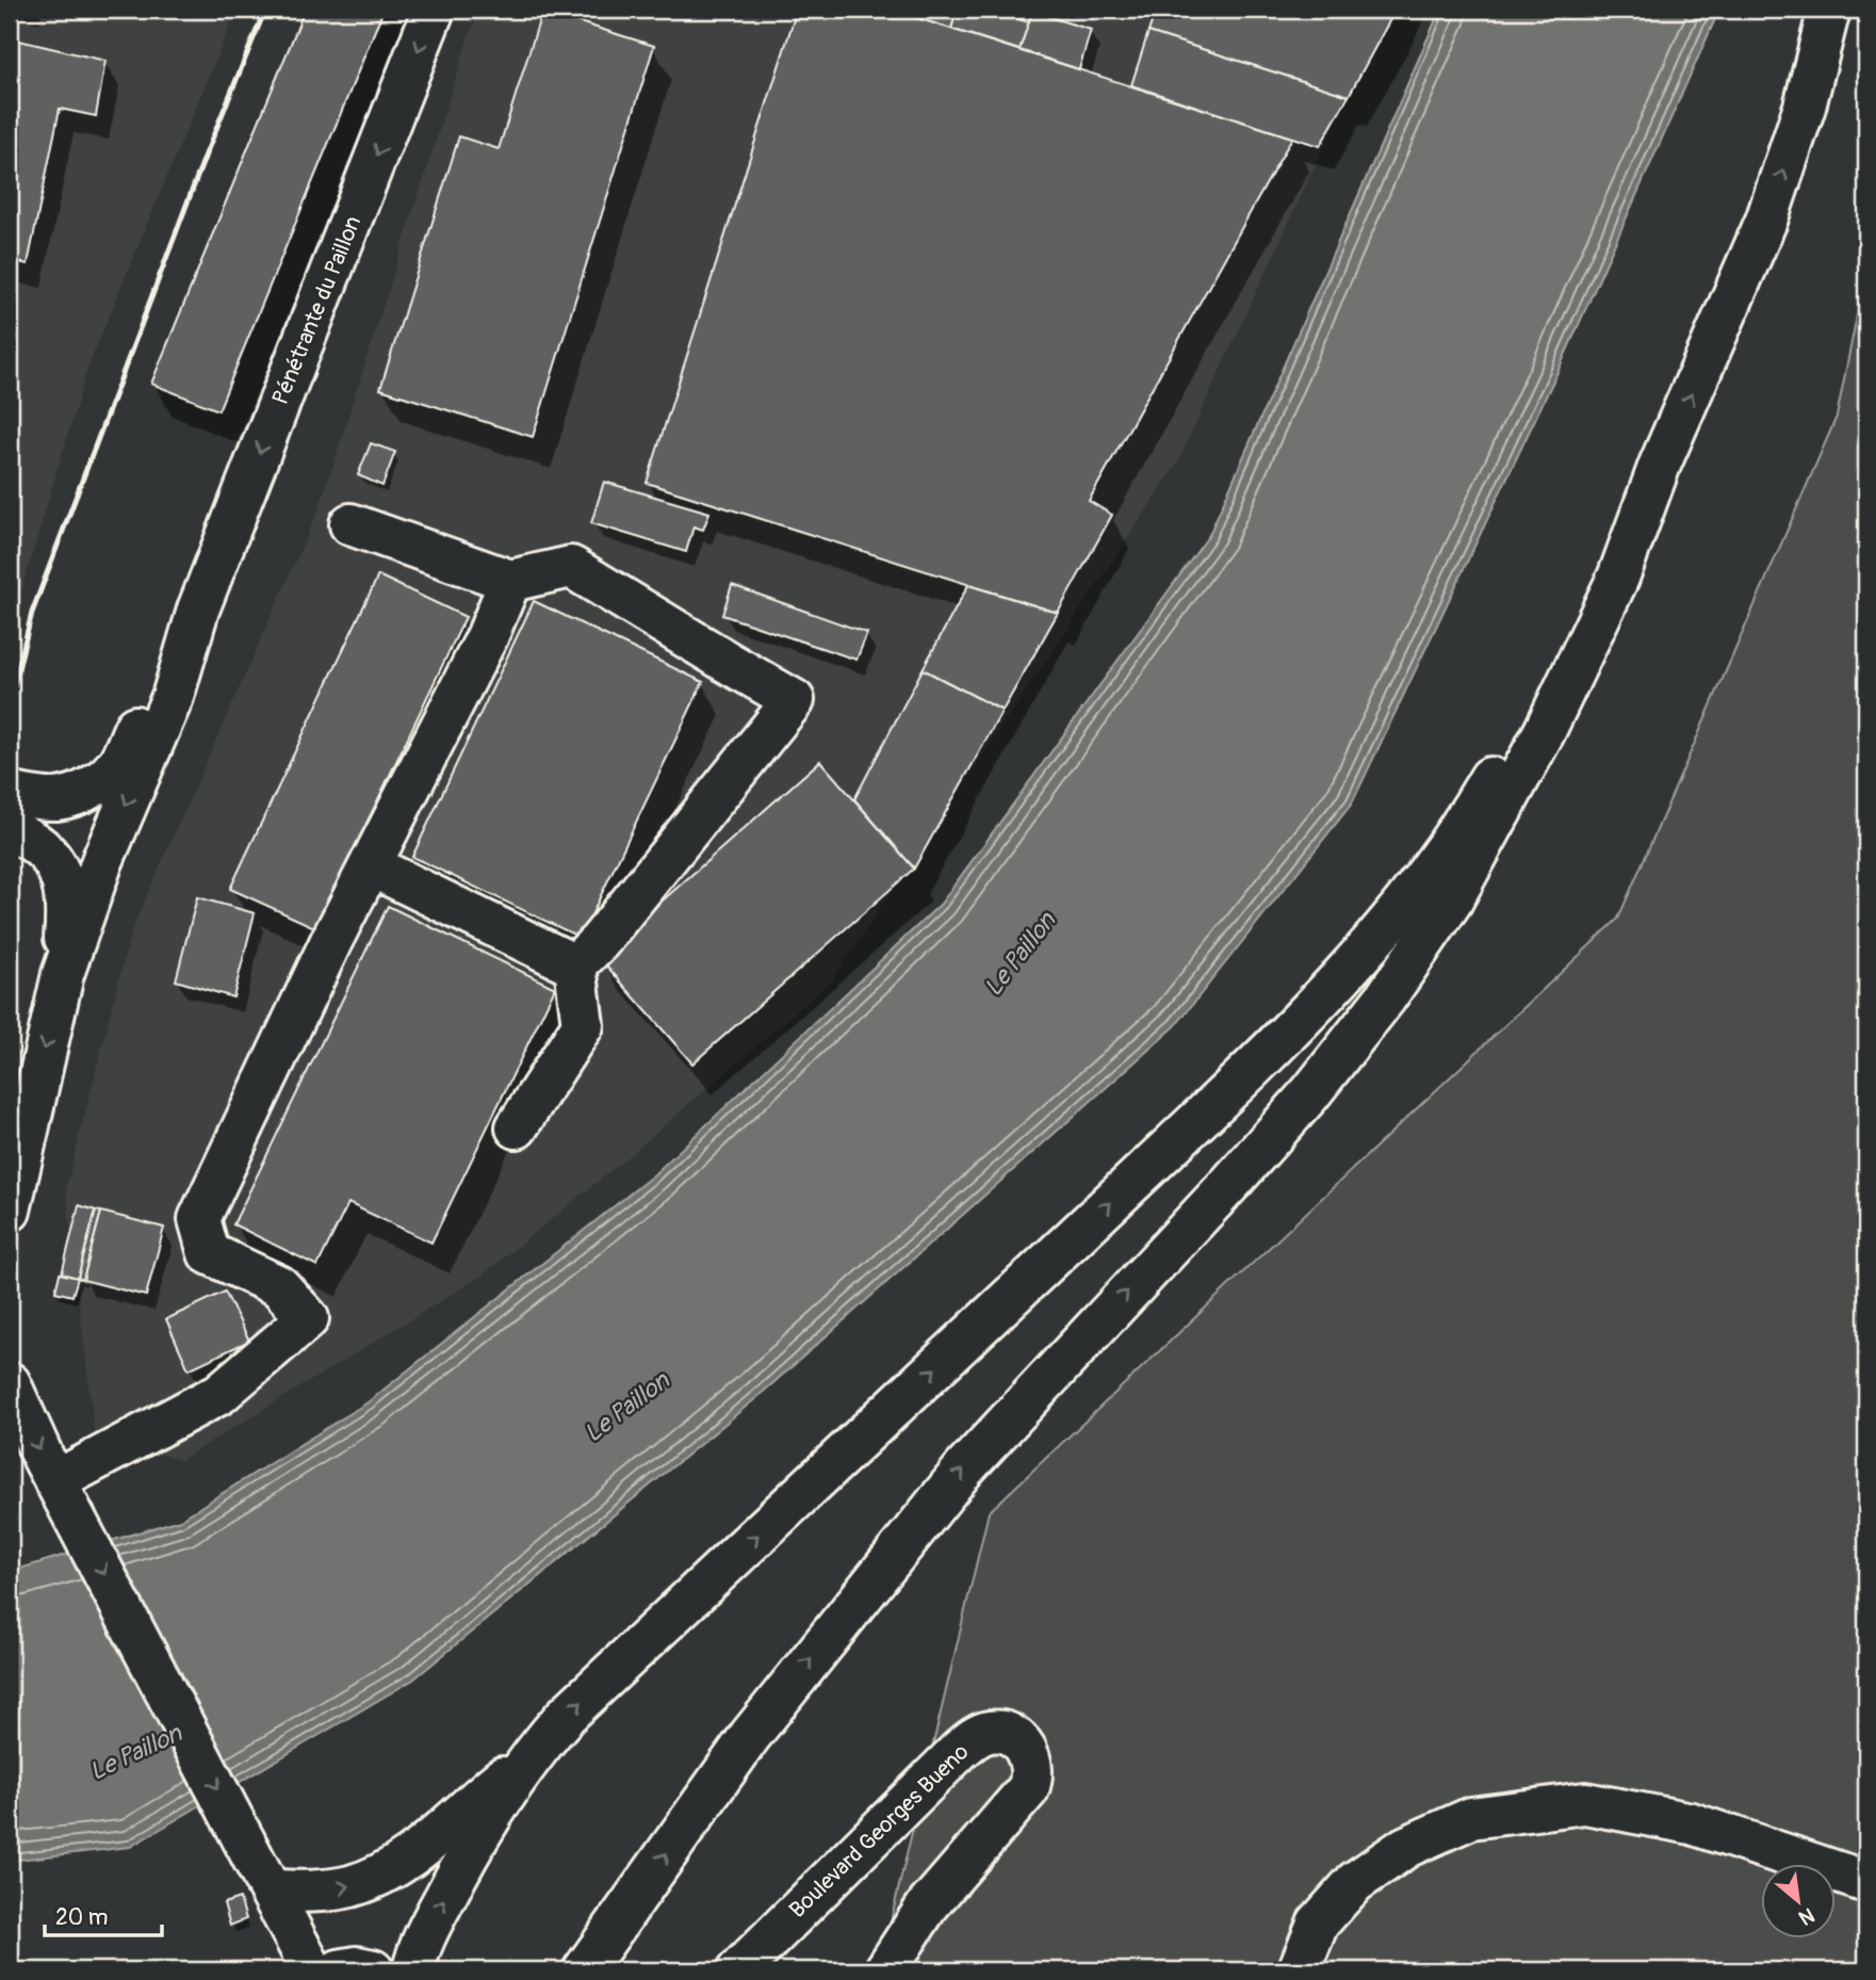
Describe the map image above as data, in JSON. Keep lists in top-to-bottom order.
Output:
{
  "streets": {
    "main road": ["Pénétrante du Paillon", "Boulevard Georges Bueno"]
  },
  "one_way": ["Pénétrante du Paillon"],
  "water": ["Le Paillon"],
  "scale_bar": "20 m",
  "north": "bottom right"
}
